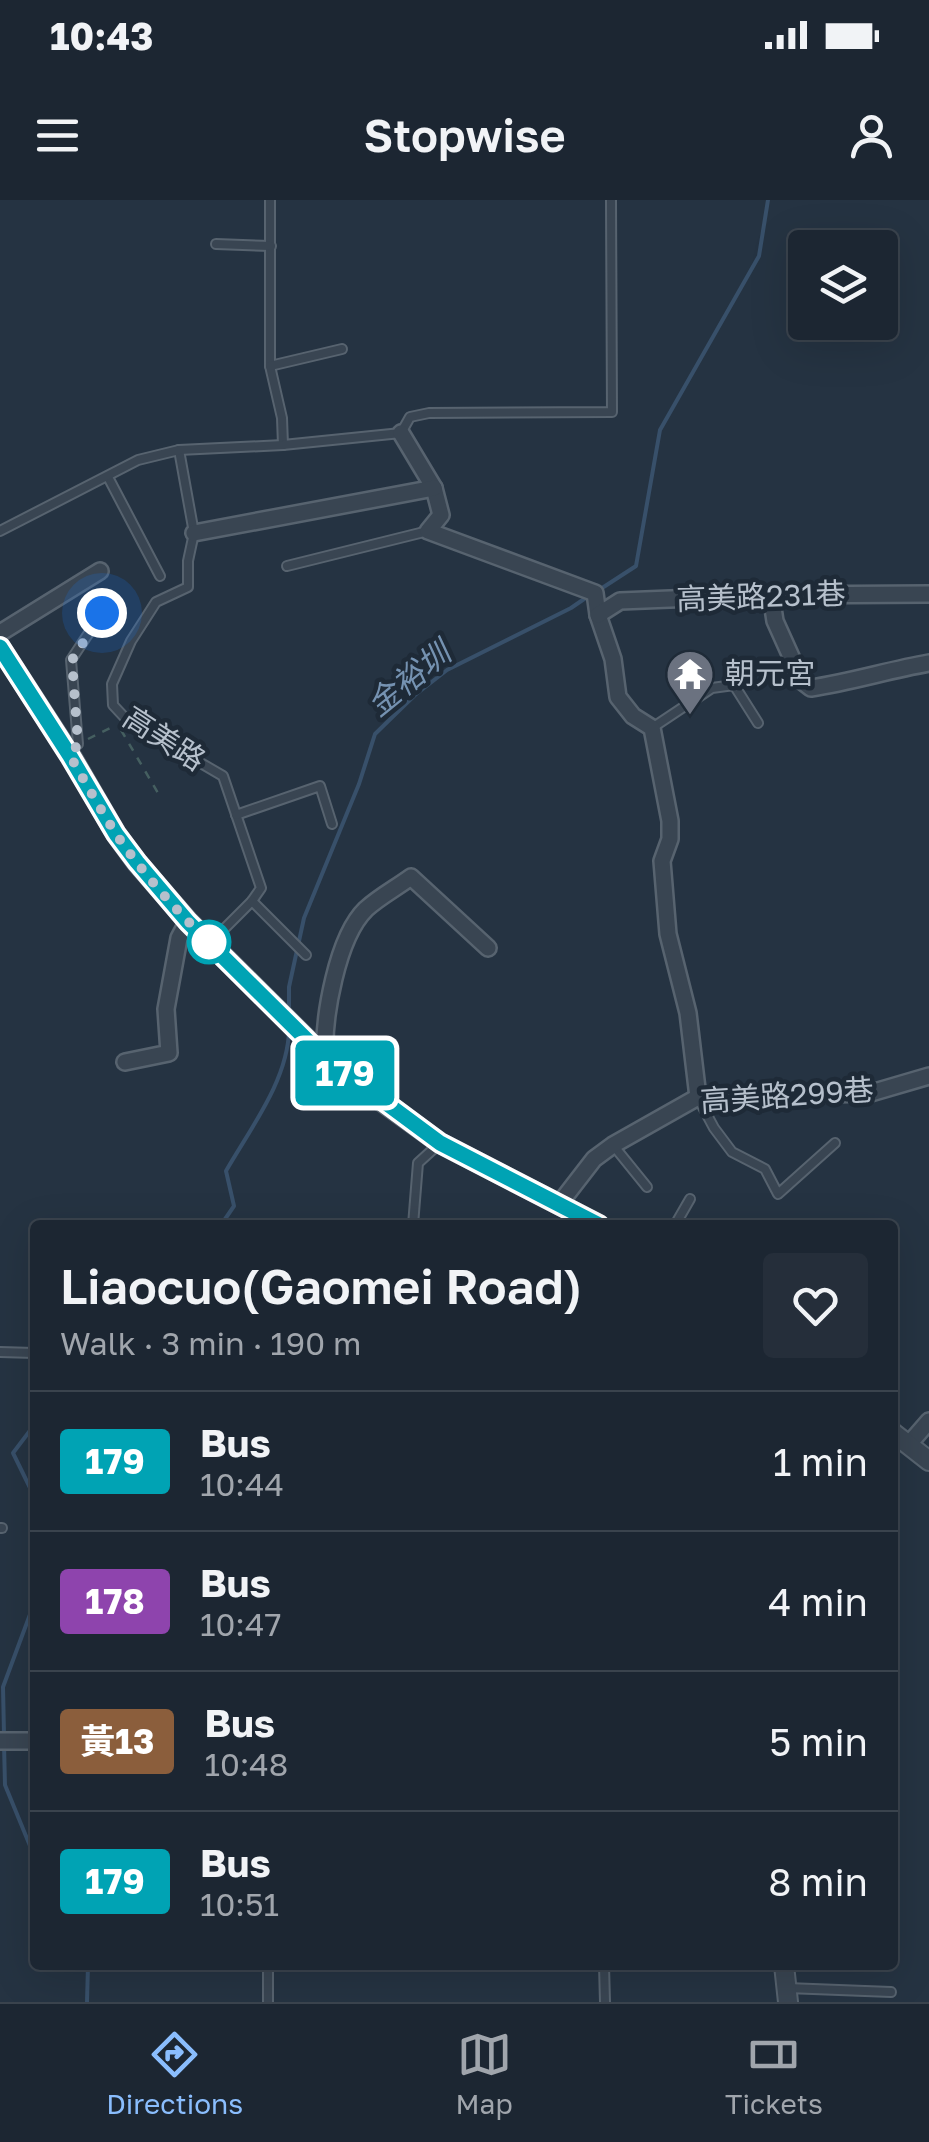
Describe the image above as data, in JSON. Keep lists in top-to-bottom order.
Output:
{
  "streets": {
    "street": ["高美路231巷", "高美路299巷"],
    "lane": ["高美路"]
  },
  "water": ["金裕圳"],
  "places": {
    "temple": ["朝元宮"]
  },
  "lines": ["bus line 179"],
  "page": {
    "status": "10:43",
    "header": "Stopwise",
    "on_map": "179",
    "heading": ["Liaocuo(Gaomei Road)", "Walk · 3 min · 190 m"],
    "list": [
      {
        "mark": "179",
        "name": "Bus",
        "note": "10:44",
        "value": "1 min"
      },
      {
        "mark": "178",
        "name": "Bus",
        "note": "10:47",
        "value": "4 min"
      },
      {
        "mark": "黃13",
        "name": "Bus",
        "note": "10:48",
        "value": "5 min"
      },
      {
        "mark": "179",
        "name": "Bus",
        "note": "10:51",
        "value": "8 min"
      }
    ],
    "tabs": ["Directions", "Map", "Tickets"]
  }
}
